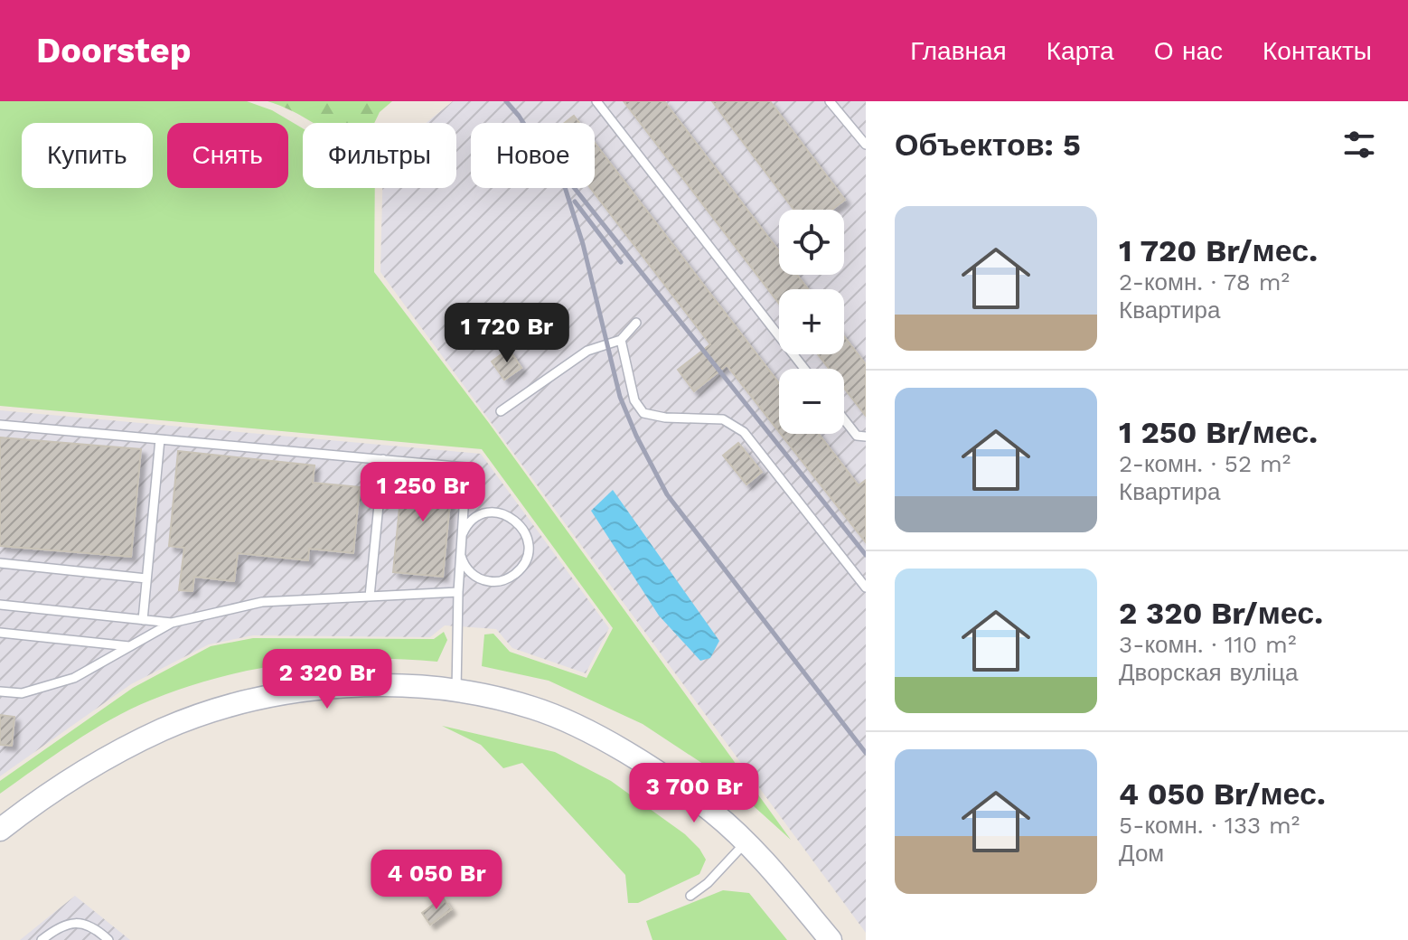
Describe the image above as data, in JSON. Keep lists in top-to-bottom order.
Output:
{
  "page": {
    "header": "Doorstep",
    "nav": [
      "Главная",
      "Карта",
      "О нас",
      "Контакты"
    ],
    "heading": "Объектов: 5",
    "chip": [
      "Купить",
      "Снять",
      "Фильтры",
      "Новое"
    ],
    "list": [
      {
        "name": "1 720 Br/мес.",
        "note": "2-комн. · 78 m² · Квартира"
      },
      {
        "name": "1 250 Br/мес.",
        "note": "2-комн. · 52 m² · Квартира"
      },
      {
        "name": "2 320 Br/мес.",
        "note": "3-комн. · 110 m² · Дворская вуліца"
      },
      {
        "name": "4 050 Br/мес.",
        "note": "5-комн. · 133 m² · Дом"
      }
    ],
    "map_buttons": ["+", "−"],
    "price": [
      "1 720 Br",
      "1 250 Br",
      "2 320 Br",
      "3 700 Br",
      "4 050 Br"
    ]
  }
}
